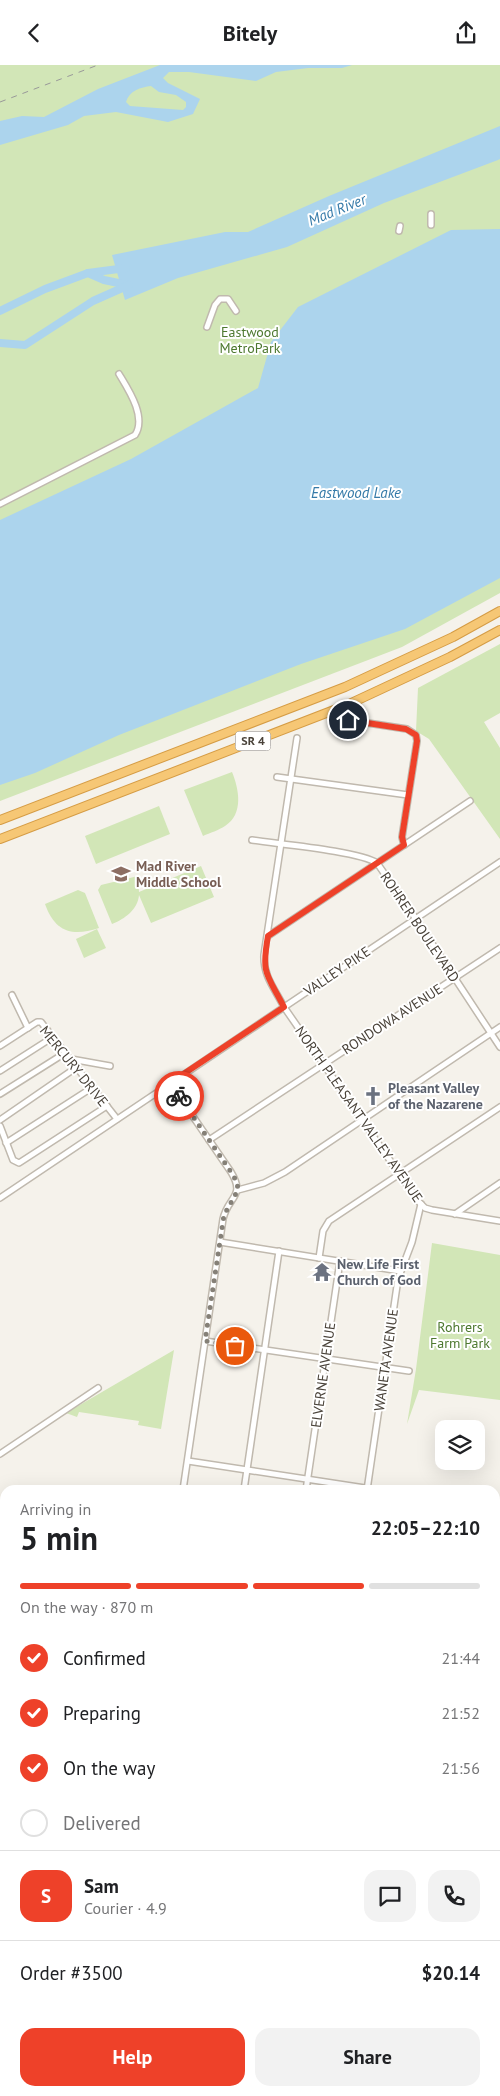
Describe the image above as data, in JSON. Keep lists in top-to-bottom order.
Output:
{
  "streets": {
    "highway": ["SR 4"],
    "street": [
      "ROHRER BOULEVARD",
      "VALLEY PIKE",
      "RONDOWA AVENUE",
      "MERCURY DRIVE",
      "NORTH PLEASANT VALLEY AVENUE",
      "WANETA AVENUE",
      "ELVERNE AVENUE"
    ]
  },
  "crossings": [
    ["ROHRER BOULEVARD", "VALLEY PIKE"],
    ["ROHRER BOULEVARD", "RONDOWA AVENUE"],
    ["ROHRER BOULEVARD", "NORTH PLEASANT VALLEY AVENUE"],
    ["VALLEY PIKE", "MERCURY DRIVE"],
    ["VALLEY PIKE", "NORTH PLEASANT VALLEY AVENUE"],
    ["RONDOWA AVENUE", "NORTH PLEASANT VALLEY AVENUE"],
    ["NORTH PLEASANT VALLEY AVENUE", "WANETA AVENUE"]
  ],
  "water": ["Mad River", "Eastwood Lake"],
  "parks": ["Eastwood MetroPark", "Rohrers Farm Park"],
  "places": {
    "school or university": ["Mad River Middle School"],
    "church": ["Pleasant Valley of the Nazarene"],
    "temple": ["New Life First Church of God"]
  },
  "page": {
    "header": "Bitely",
    "heading": ["5 min", "Arriving in", "22:05–22:10"],
    "panel": [
      "Sam",
      "Courier · 4.9",
      "Order #3500",
      "$20.14"
    ],
    "bar": "On the way · 870 m",
    "list": [
      ["Confirmed", "21:44"],
      ["Preparing", "21:52"],
      ["On the way", "21:56"],
      "Delivered"
    ],
    "round": "S",
    "buttons": ["Help", "Share"]
  }
}
